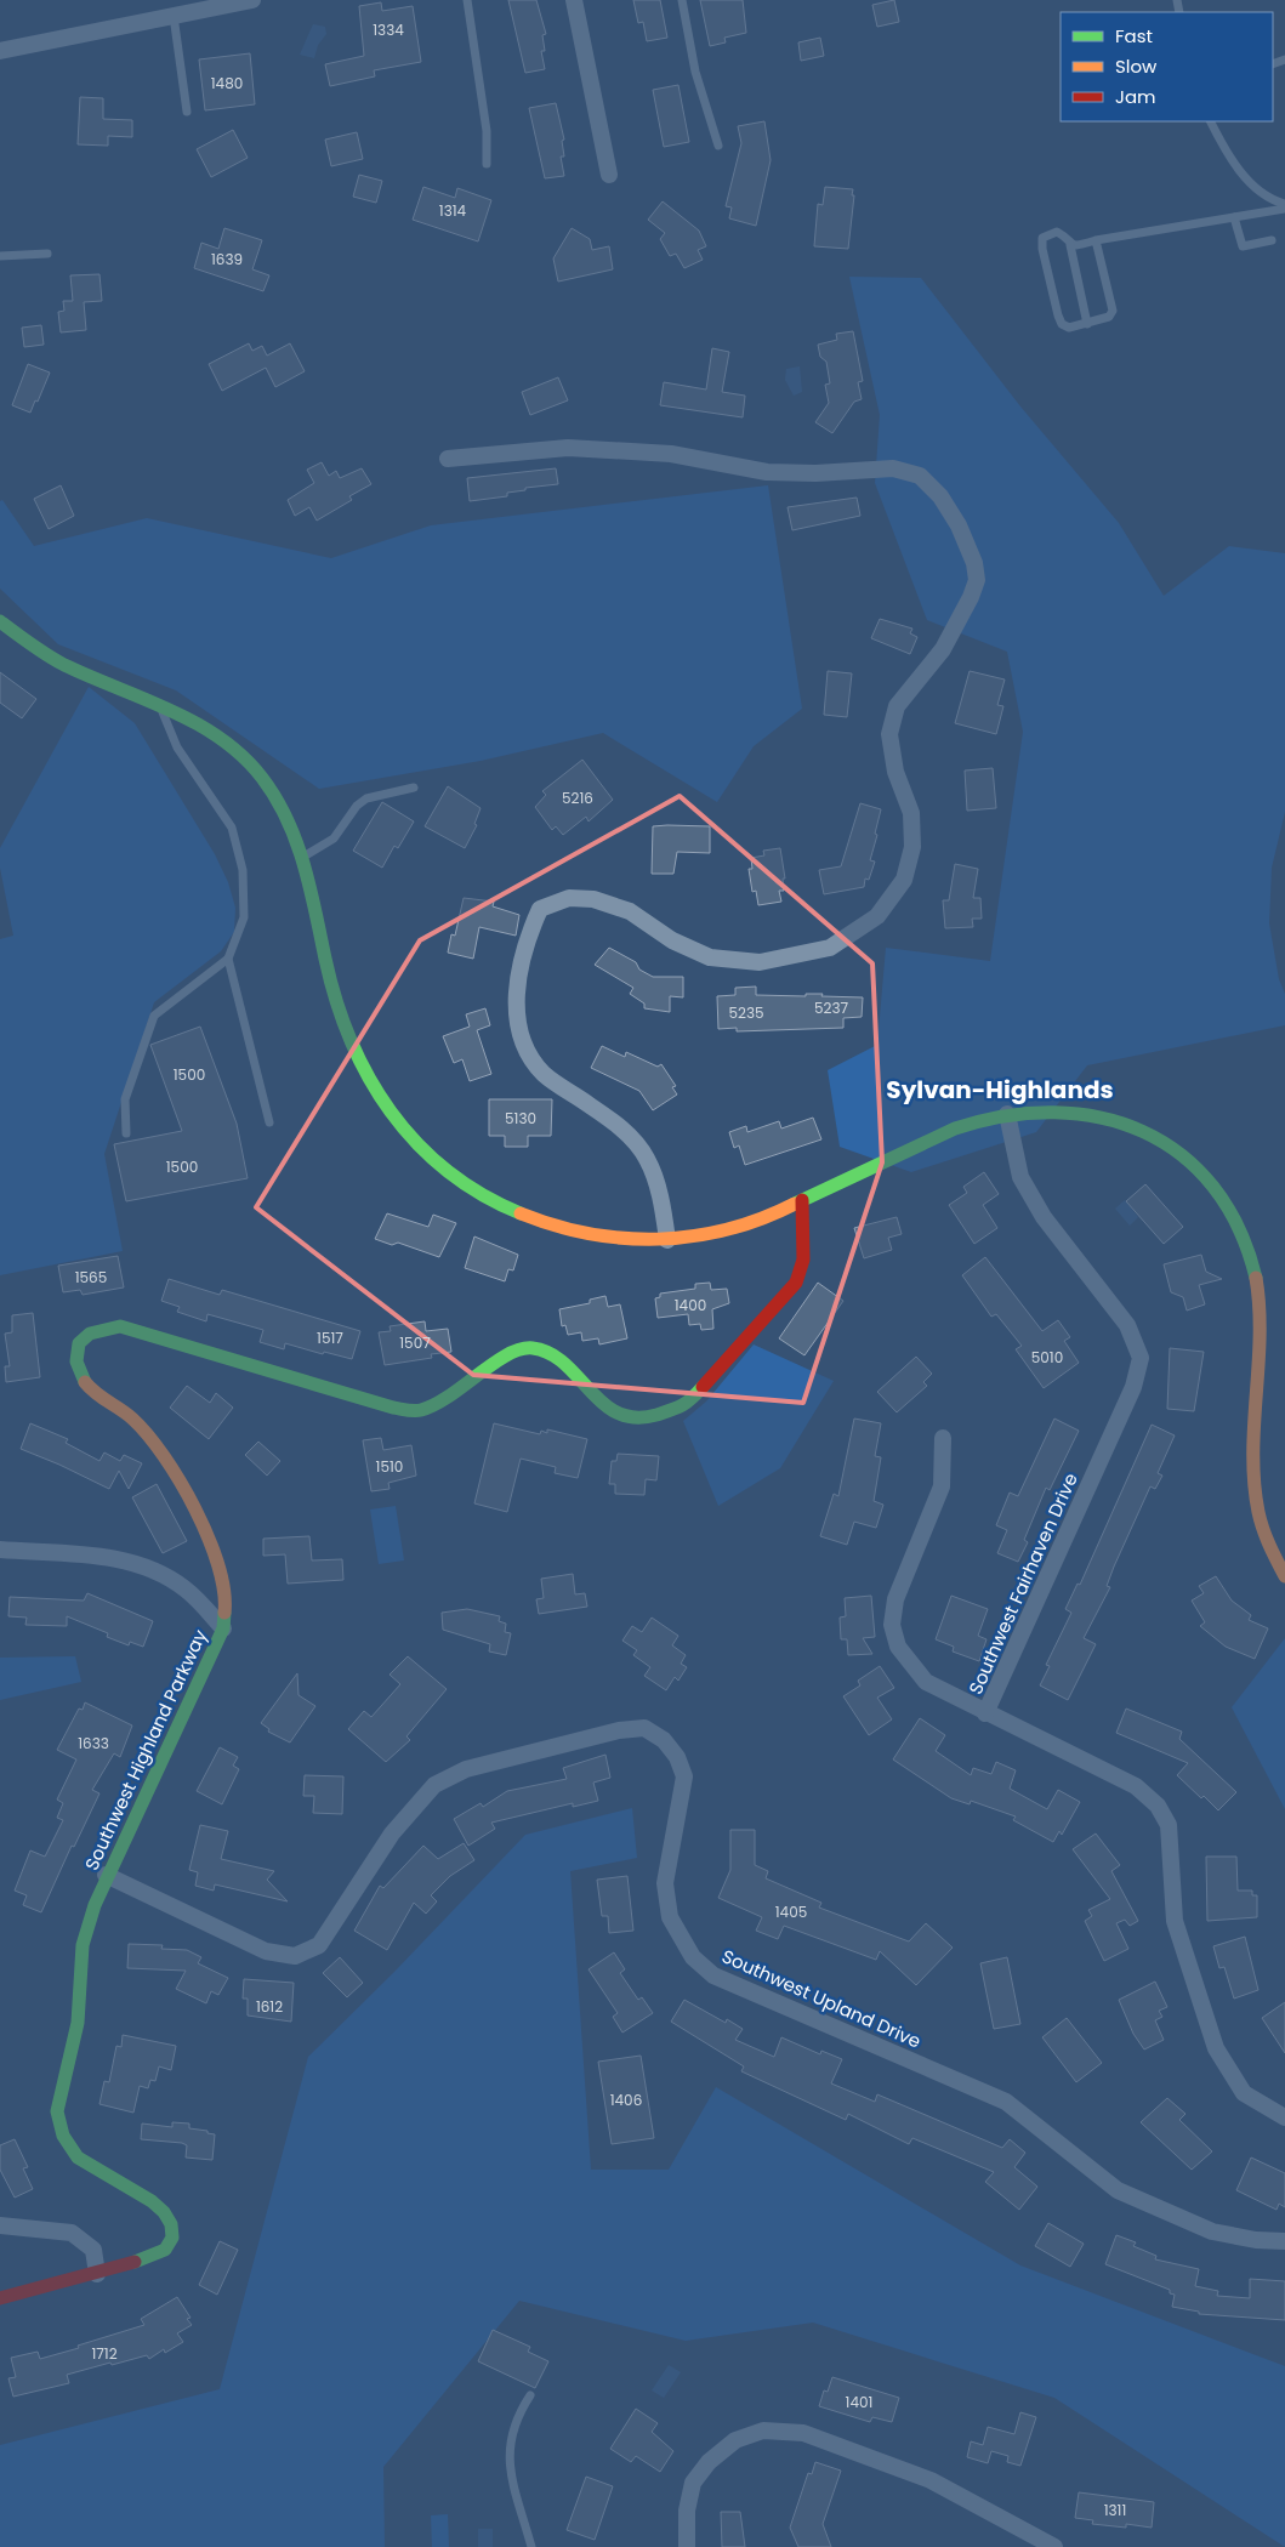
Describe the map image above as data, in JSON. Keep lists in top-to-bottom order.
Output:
{
  "streets": {
    "street": ["Southwest Fairhaven Drive", "Southwest Highland Parkway", "Southwest Upland Drive"]
  },
  "crossings": [
    ["Southwest Highland Parkway", "Southwest Upland Drive"]
  ],
  "districts": ["Sylvan-Highlands"],
  "house_numbers": [
    "1334",
    "1480",
    "1314",
    "1639",
    "5216",
    "5237",
    "5235",
    "1500",
    "5130",
    "1500",
    "1565",
    "1400",
    "1517",
    "1507",
    "5010",
    "1510",
    "1633",
    "1405",
    "1612",
    "1406",
    "1712",
    "1401",
    "1311"
  ],
  "legend": ["Fast", "Slow", "Jam"]
}
